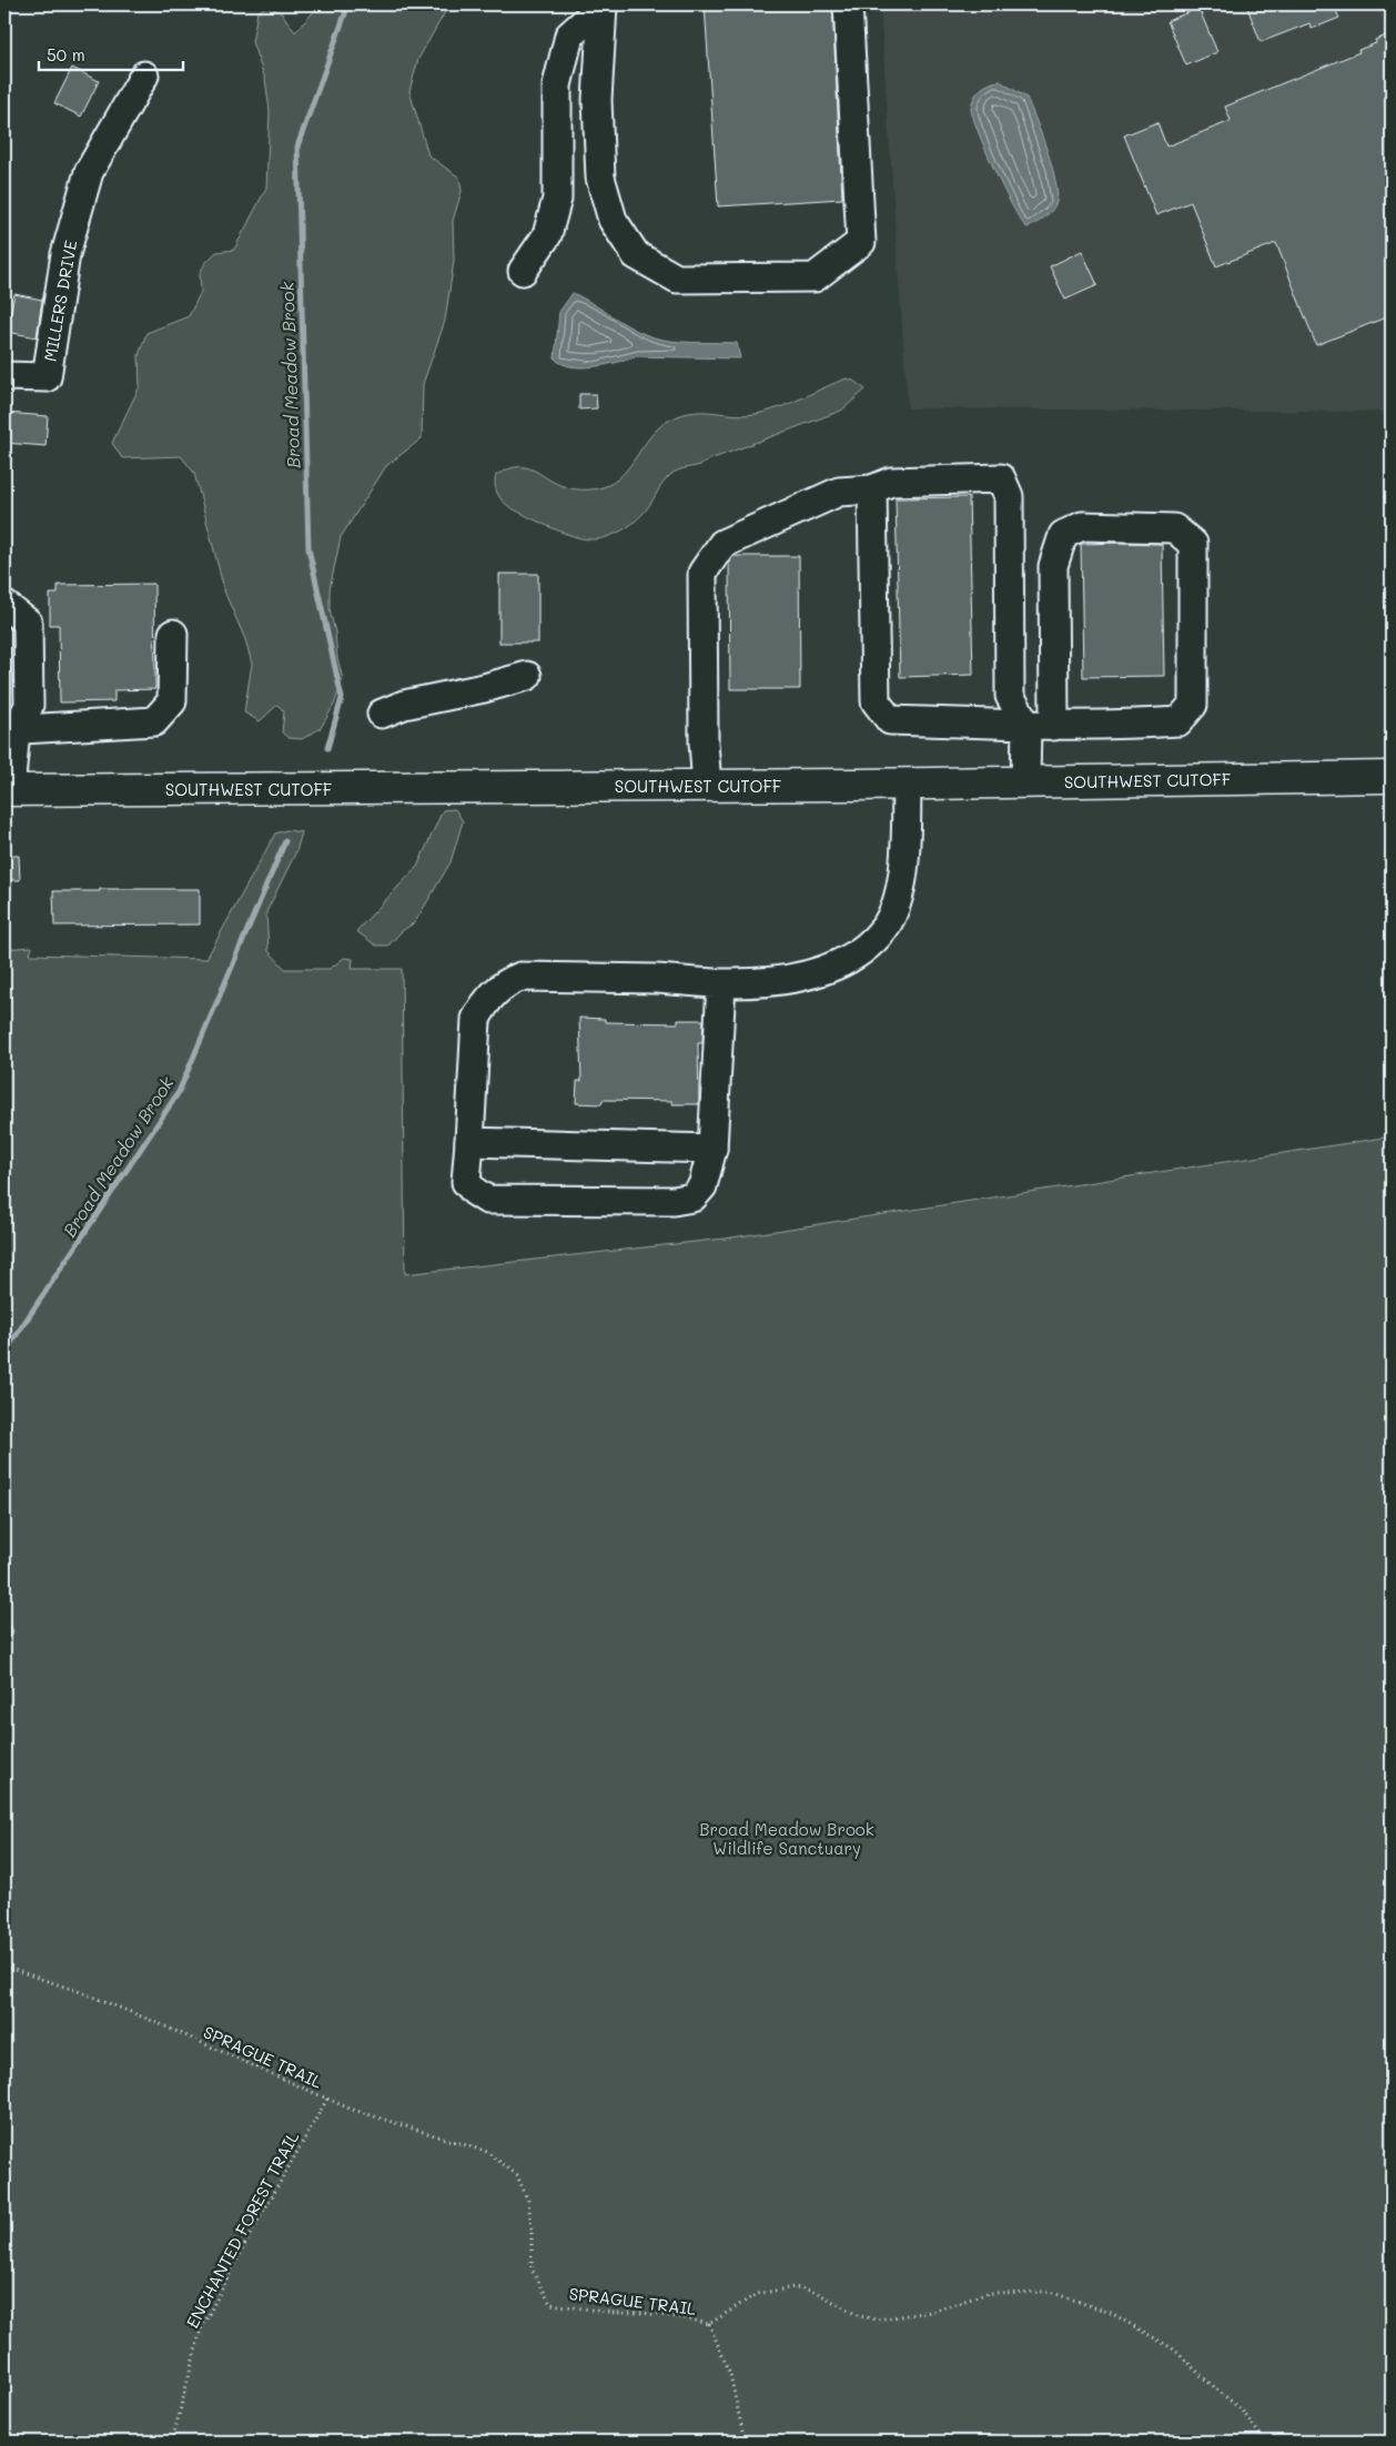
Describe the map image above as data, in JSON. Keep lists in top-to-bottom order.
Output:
{
  "streets": {
    "main road": ["SOUTHWEST CUTOFF"],
    "street": ["MILLERS DRIVE"],
    "path": ["SPRAGUE TRAIL", "ENCHANTED FOREST TRAIL"]
  },
  "crossings": [
    ["SPRAGUE TRAIL", "ENCHANTED FOREST TRAIL"]
  ],
  "water": ["Broad Meadow Brook"],
  "parks": ["Broad Meadow Brook Wildlife Sanctuary"],
  "scale_bar": "50 m"
}
